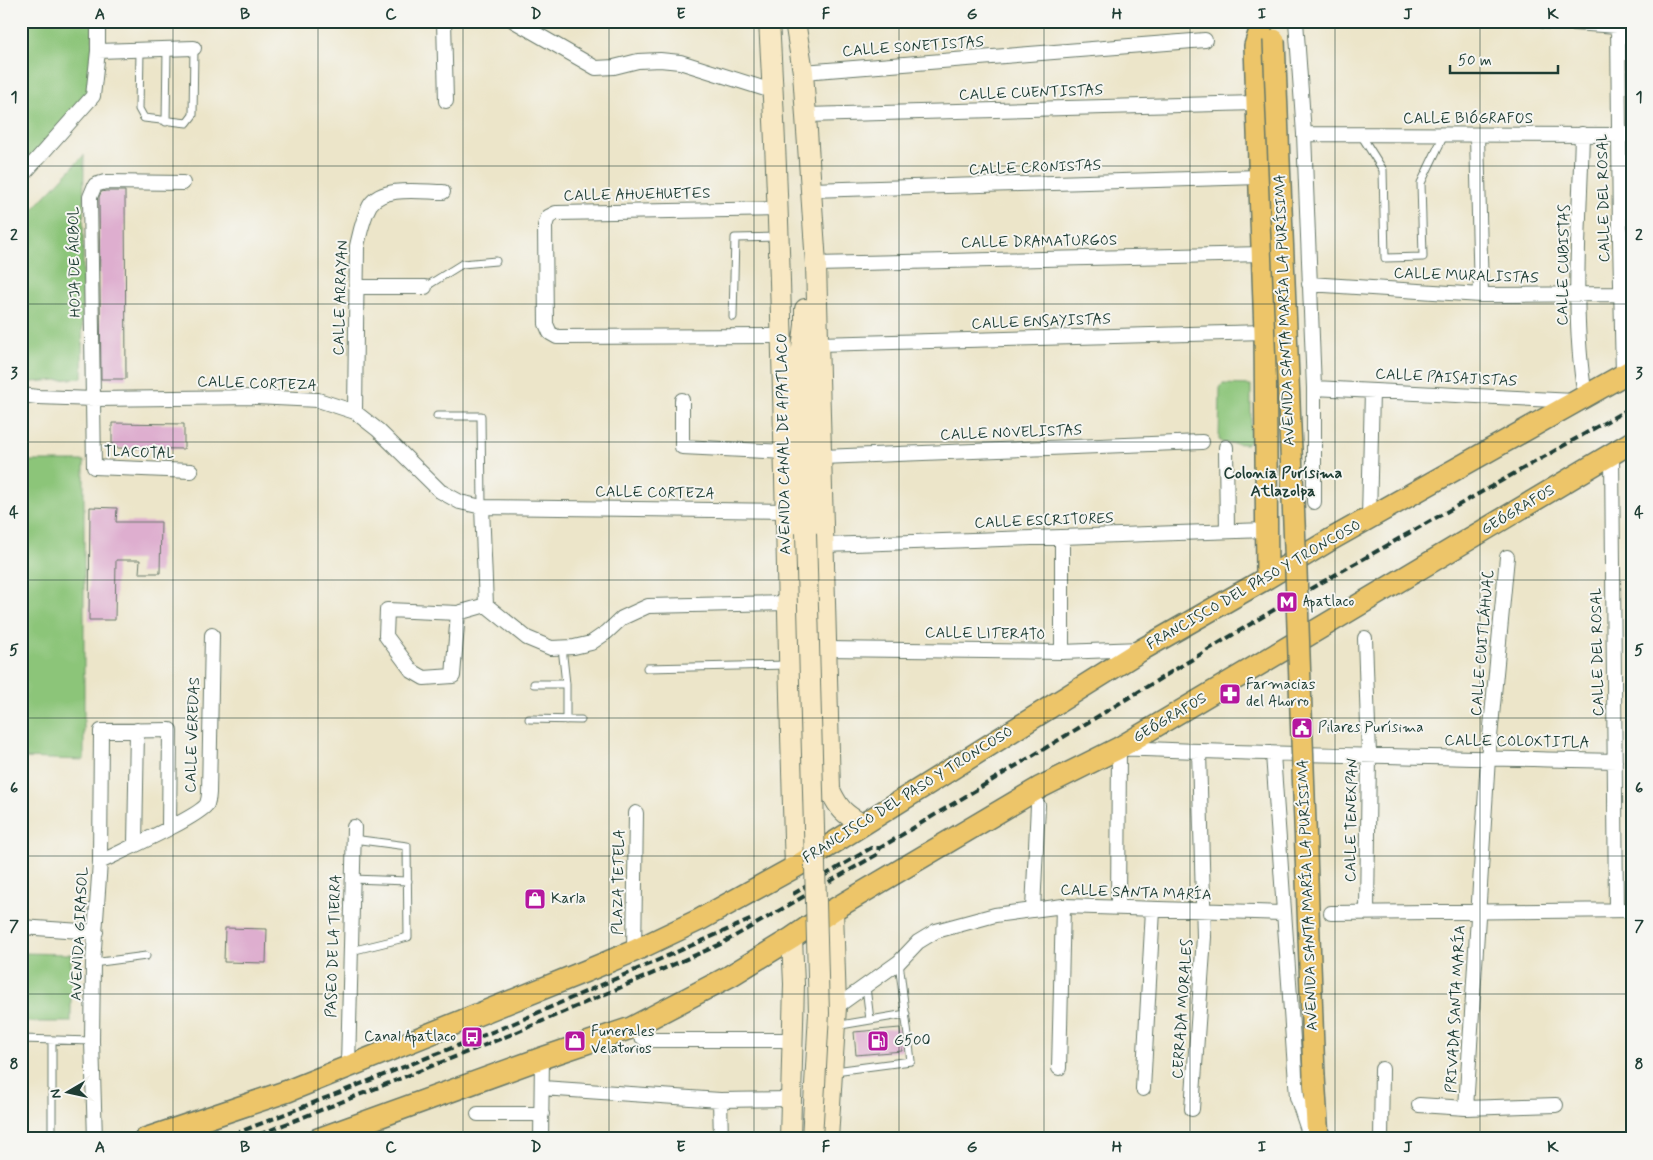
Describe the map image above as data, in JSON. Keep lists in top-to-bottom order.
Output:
{
  "streets": {
    "main road": ["AVENIDA SANTA MARÍA LA PURÍSIMA", "GEÓGRAFOS", "FRANCISCO DEL PASO Y TRONCOSO"],
    "street": [
      "CALLE SONETISTAS",
      "CALLE CUENTISTAS",
      "CALLE BIÓGRAFOS",
      "CALLE CRONISTAS",
      "CALLE AHUEHUETES",
      "CALLE DEL ROSAL",
      "CALLE DRAMATURGOS",
      "HOJA DE ÁRBOL",
      "CALLE CUBISTAS",
      "CALLE MURALISTAS",
      "CALLE ARRAYAN",
      "CALLE ENSAYISTAS",
      "CALLE PAISAJISTAS",
      "CALLE CORTEZA",
      "CALLE NOVELISTAS",
      "AVENIDA CANAL DE APATLACO",
      "TLACOTAL",
      "CALLE ESCRITORES",
      "CALLE LITERATO",
      "CALLE CUITLÁHUAC",
      "CALLE VEREDAS",
      "CALLE COLOXTITLA",
      "CALLE TENEXPAN",
      "PLAZA TETELA",
      "CALLE SANTA MARÍA",
      "AVENIDA GIRASOL",
      "PASEO DE LA TIERRA",
      "CERRADA MORALES",
      "PRIVADA SANTA MARÍA"
    ]
  },
  "crossings": [
    ["CALLE BIÓGRAFOS", "CALLE DEL ROSAL"],
    ["CALLE BIÓGRAFOS", "CALLE CUBISTAS"],
    ["CALLE AHUEHUETES", "AVENIDA CANAL DE APATLACO"],
    ["CALLE DEL ROSAL", "CALLE MURALISTAS"],
    ["CALLE DEL ROSAL", "GEÓGRAFOS"],
    ["CALLE DEL ROSAL", "FRANCISCO DEL PASO Y TRONCOSO"],
    ["CALLE DEL ROSAL", "CALLE COLOXTITLA"],
    ["HOJA DE ÁRBOL", "CALLE CORTEZA"],
    ["HOJA DE ÁRBOL", "TLACOTAL"],
    ["CALLE CUBISTAS", "CALLE MURALISTAS"],
    ["CALLE CUBISTAS", "CALLE PAISAJISTAS"],
    ["CALLE CUBISTAS", "FRANCISCO DEL PASO Y TRONCOSO"],
    ["CALLE ARRAYAN", "CALLE CORTEZA"],
    ["AVENIDA SANTA MARÍA LA PURÍSIMA", "CALLE COLOXTITLA"],
    ["AVENIDA SANTA MARÍA LA PURÍSIMA", "CALLE SANTA MARÍA"],
    ["CALLE PAISAJISTAS", "FRANCISCO DEL PASO Y TRONCOSO"],
    ["CALLE CORTEZA", "AVENIDA CANAL DE APATLACO"],
    ["CALLE CORTEZA", "TLACOTAL"],
    ["AVENIDA CANAL DE APATLACO", "FRANCISCO DEL PASO Y TRONCOSO"],
    ["GEÓGRAFOS", "CALLE COLOXTITLA"],
    ["FRANCISCO DEL PASO Y TRONCOSO", "CALLE LITERATO"],
    ["FRANCISCO DEL PASO Y TRONCOSO", "PLAZA TETELA"],
    ["FRANCISCO DEL PASO Y TRONCOSO", "PASEO DE LA TIERRA"],
    ["CALLE CUITLÁHUAC", "CALLE COLOXTITLA"],
    ["CALLE CUITLÁHUAC", "PRIVADA SANTA MARÍA"],
    ["CALLE VEREDAS", "AVENIDA GIRASOL"],
    ["CALLE COLOXTITLA", "CALLE TENEXPAN"],
    ["CALLE COLOXTITLA", "CERRADA MORALES"],
    ["CALLE SANTA MARÍA", "CERRADA MORALES"]
  ],
  "districts": ["Colonia Purísima Atlazolpa"],
  "places": {
    "metro station": ["Apatlaco"],
    "pharmacy": ["Farmacias del Ahorro"],
    "public building": ["Pilares Purísima"],
    "shop": ["Karla", "Funerales Velatorios"],
    "bus stop": ["Canal Apatlaco"],
    "fuel station": ["G500"]
  },
  "scale_bar": "50 m",
  "north": "left",
  "grid": {
    "columns": [
      "A",
      "B",
      "C",
      "D",
      "E",
      "F",
      "G",
      "H",
      "I",
      "J",
      "K"
    ],
    "rows": [
      "1",
      "2",
      "3",
      "4",
      "5",
      "6",
      "7",
      "8"
    ]
  }
}
